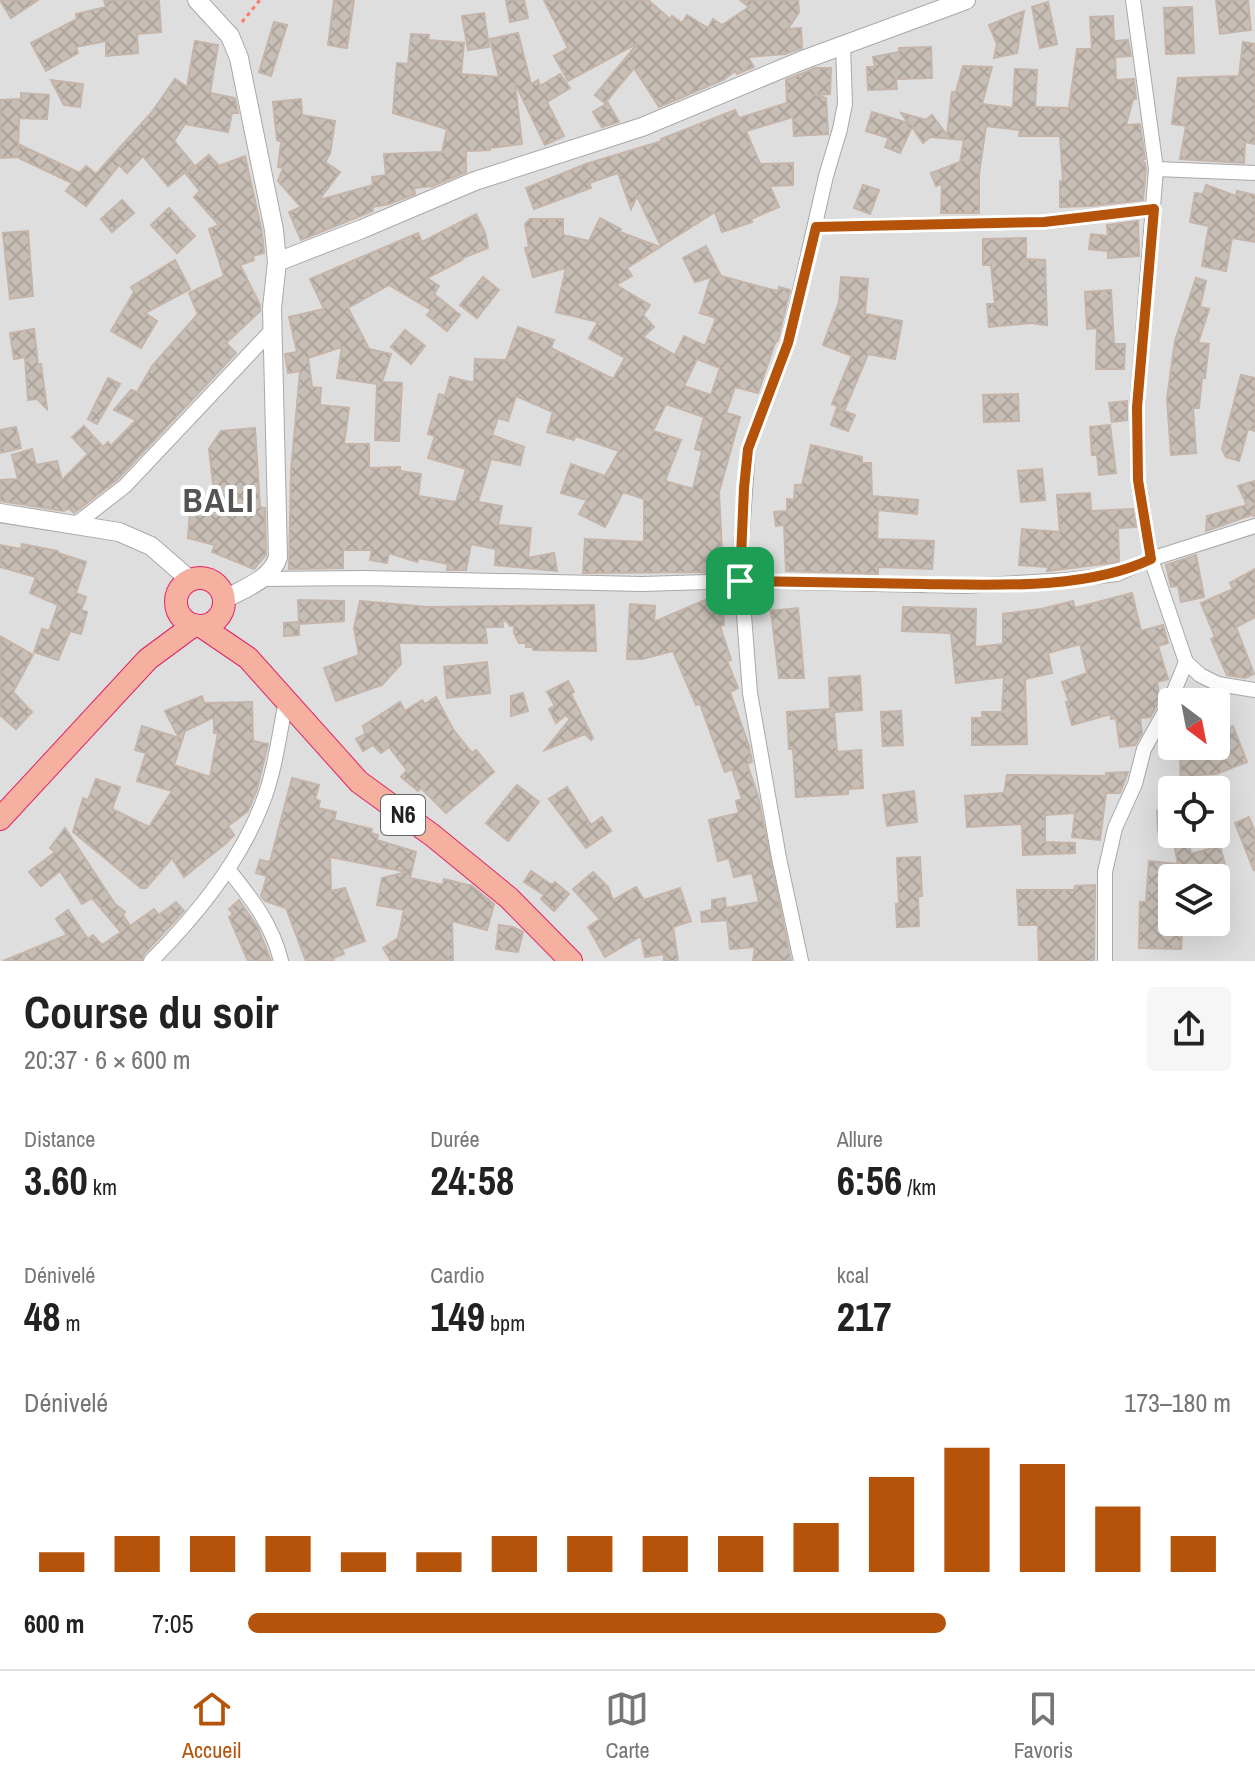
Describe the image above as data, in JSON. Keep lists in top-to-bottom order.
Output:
{
  "streets": {
    "highway": ["N6"]
  },
  "districts": ["BALI"],
  "north": "bottom right",
  "page": {
    "heading": ["Course du soir", "20:37 · 6 × 600 m"],
    "stats": [
      ["Distance", "3.60 km"],
      ["Durée", "24:58"],
      ["Allure", "6:56 /km"],
      ["Dénivelé", "48 m"],
      ["Cardio", "149 bpm"],
      ["kcal", "217"]
    ],
    "chart": ["Dénivelé", "173–180 m"],
    "list": [
      {
        "name": "600 m",
        "note": "7:05"
      }
    ],
    "tabs": ["Accueil", "Carte", "Favoris"]
  }
}
